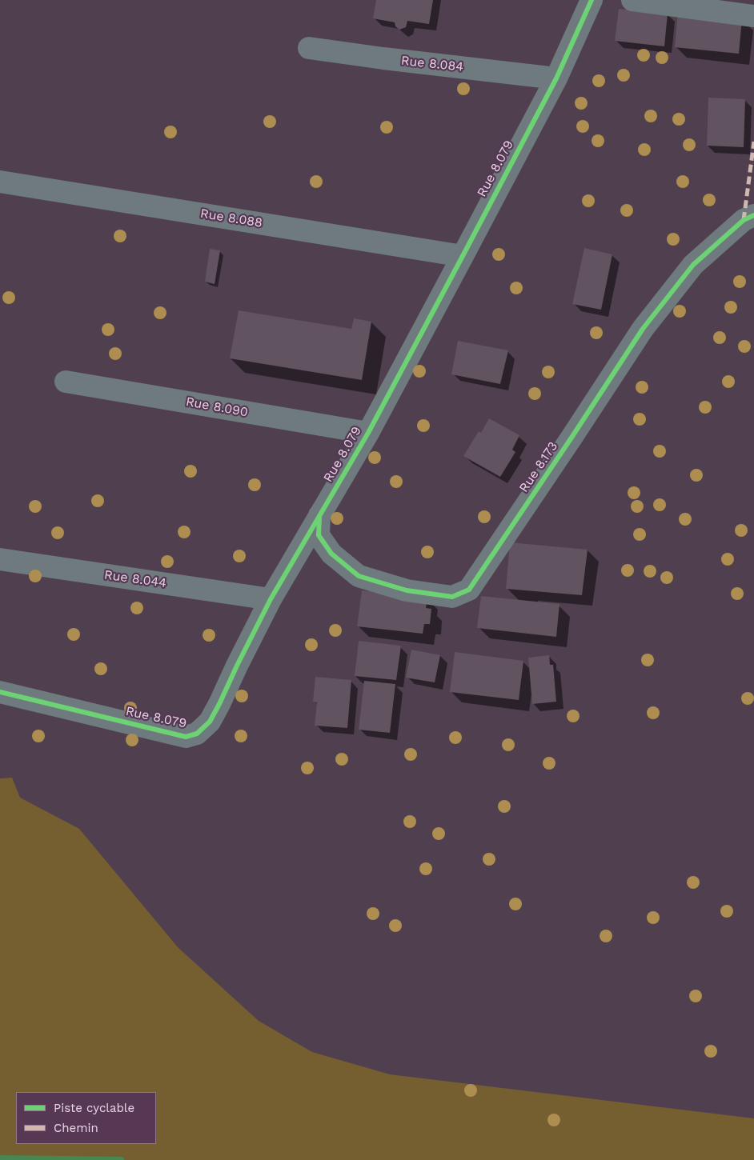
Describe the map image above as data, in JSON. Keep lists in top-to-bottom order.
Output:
{
  "streets": {
    "street": [
      "Rue 8.084",
      "Rue 8.079",
      "Rue 8.088",
      "Rue 8.090",
      "Rue 8.173",
      "Rue 8.044"
    ]
  },
  "crossings": [
    ["Rue 8.084", "Rue 8.079"],
    ["Rue 8.079", "Rue 8.088"],
    ["Rue 8.079", "Rue 8.090"],
    ["Rue 8.079", "Rue 8.173"],
    ["Rue 8.079", "Rue 8.044"]
  ],
  "legend": ["Piste cyclable", "Chemin"]
}
